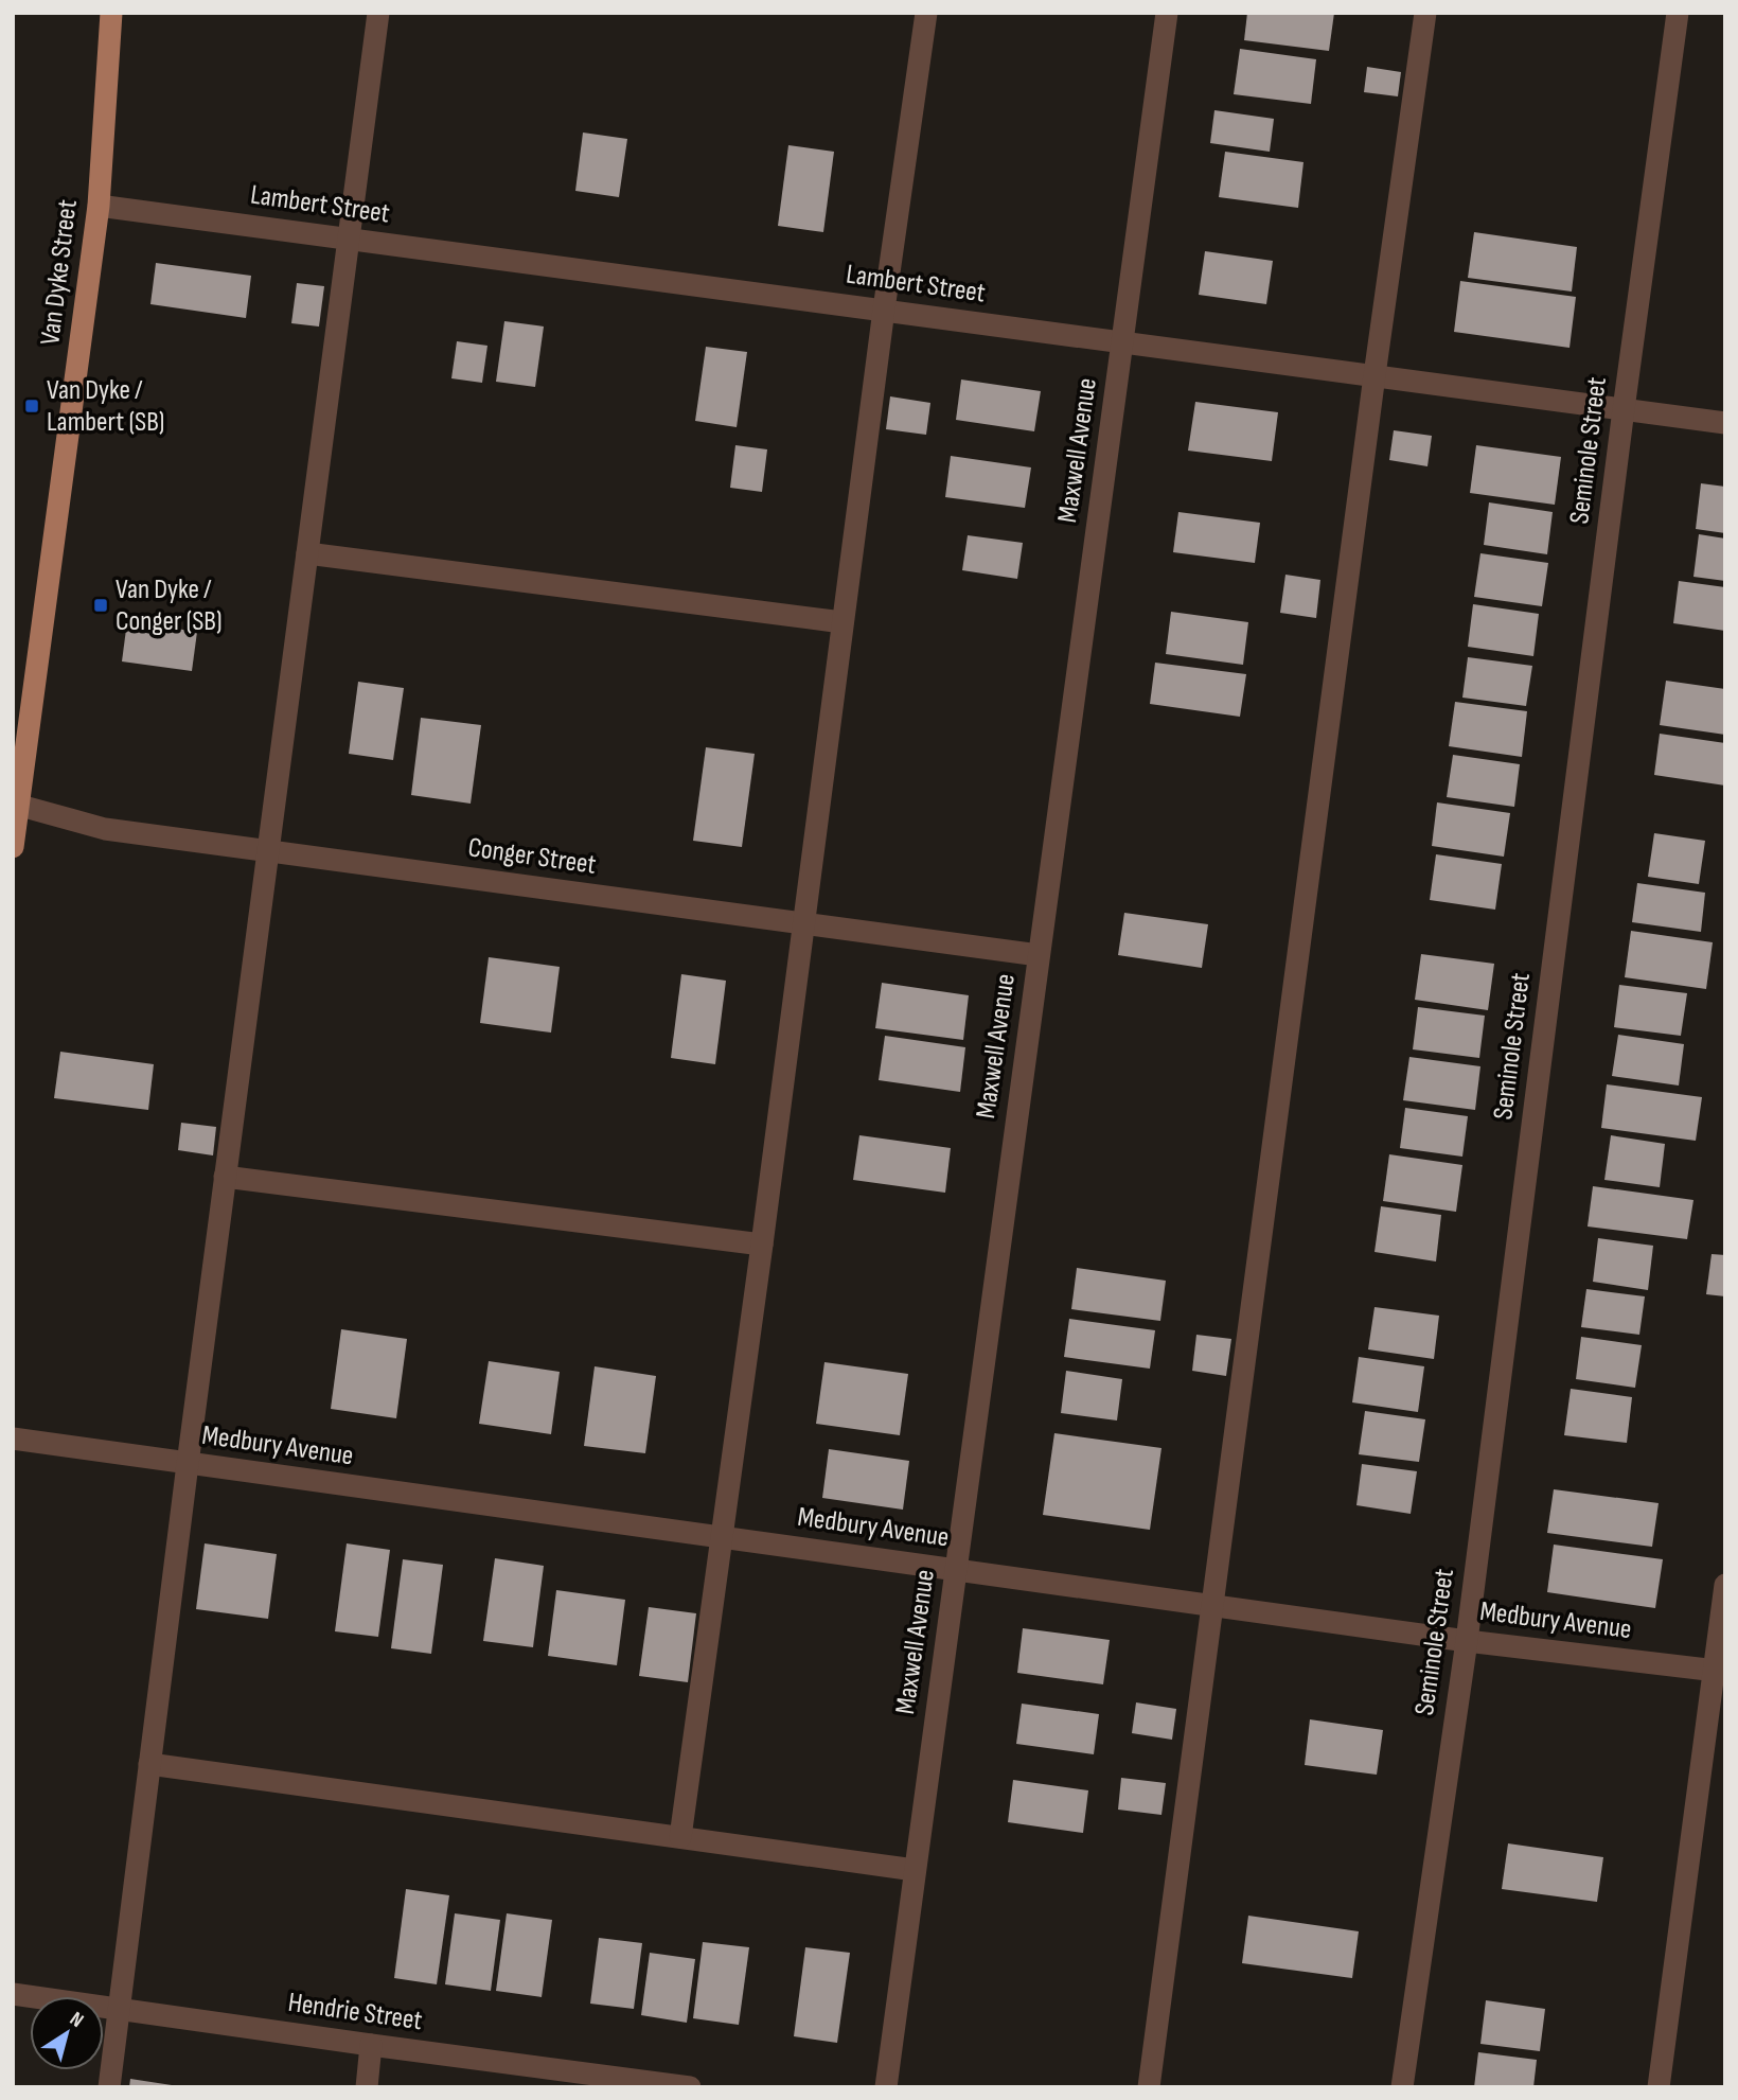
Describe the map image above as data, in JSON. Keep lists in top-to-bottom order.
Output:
{
  "streets": {
    "main road": ["Van Dyke Street"],
    "street": [
      "Lambert Street",
      "Maxwell Avenue",
      "Seminole Street",
      "Conger Street",
      "Medbury Avenue",
      "Hendrie Street"
    ]
  },
  "crossings": [
    ["Lambert Street", "Van Dyke Street"],
    ["Lambert Street", "Maxwell Avenue"],
    ["Lambert Street", "Seminole Street"],
    ["Van Dyke Street", "Conger Street"],
    ["Maxwell Avenue", "Conger Street"],
    ["Maxwell Avenue", "Medbury Avenue"],
    ["Seminole Street", "Medbury Avenue"]
  ],
  "places": {
    "transit": ["Van Dyke / Lambert (SB)", "Van Dyke / Conger (SB)"]
  },
  "north": "top right"
}
